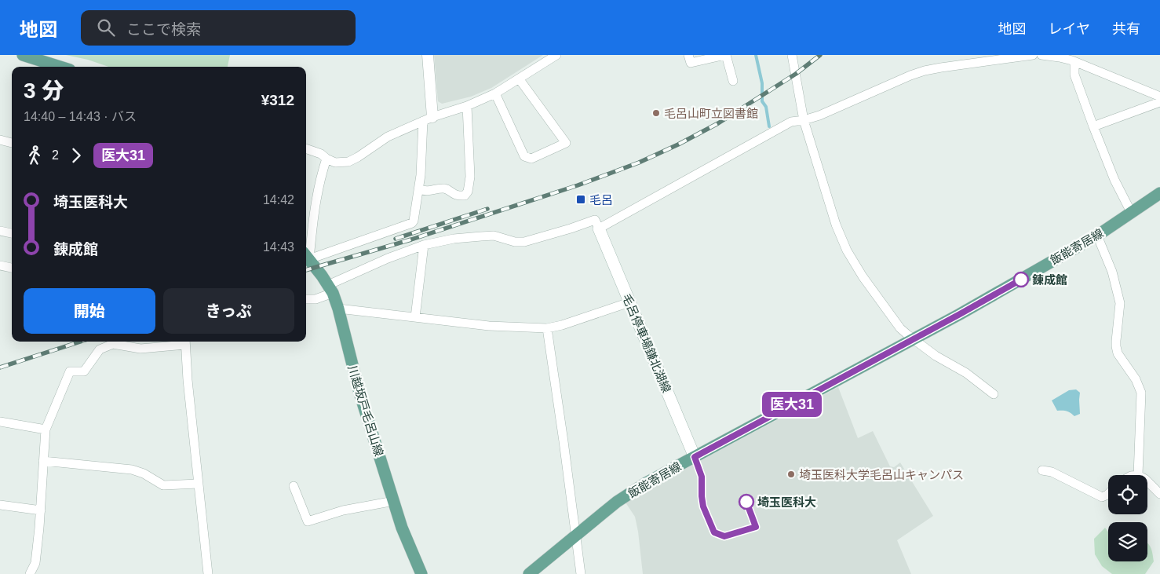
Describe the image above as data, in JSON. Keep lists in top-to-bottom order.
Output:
{
  "streets": {
    "main road": ["飯能寄居線", "毛呂停車場鎌北湖線", "川越坂戸毛呂山線"]
  },
  "crossings": [
    ["飯能寄居線", "毛呂停車場鎌北湖線"]
  ],
  "places": {
    "other": [
      "毛呂山町立図書館",
      "錬成館",
      "埼玉医科大学毛呂山キャンパス",
      "埼玉医科大"
    ],
    "transit": ["毛呂"]
  },
  "lines": ["bus line 医大31"],
  "page": {
    "header": "地図",
    "search": "ここで検索",
    "nav": ["地図", "レイヤ", "共有"],
    "on_map": "医大31",
    "heading": ["3 分", "14:40 – 14:43 · バス", "¥312"],
    "legs": ["2", "医大31"],
    "list": [
      {
        "name": "埼玉医科大",
        "value": "14:42"
      },
      {
        "name": "錬成館",
        "value": "14:43"
      }
    ],
    "buttons": ["開始", "きっぷ"]
  }
}
